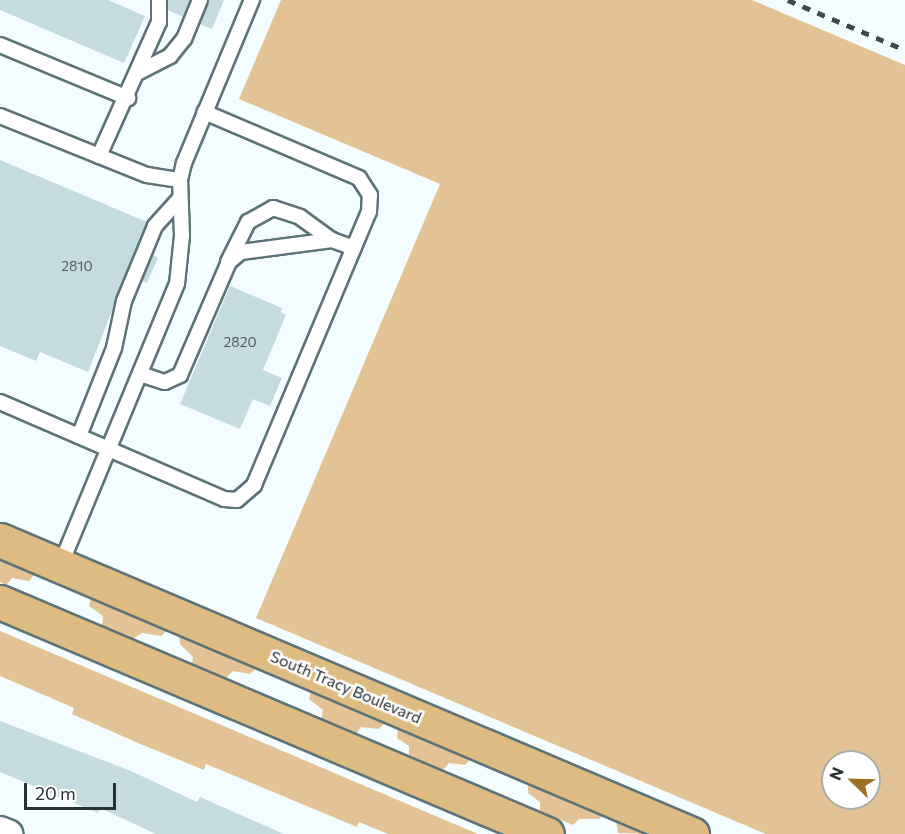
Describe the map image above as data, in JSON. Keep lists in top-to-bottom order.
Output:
{
  "streets": {
    "main road": ["South Tracy Boulevard"]
  },
  "house_numbers": ["2810", "2820"],
  "scale_bar": "20 m",
  "north": "top left"
}
